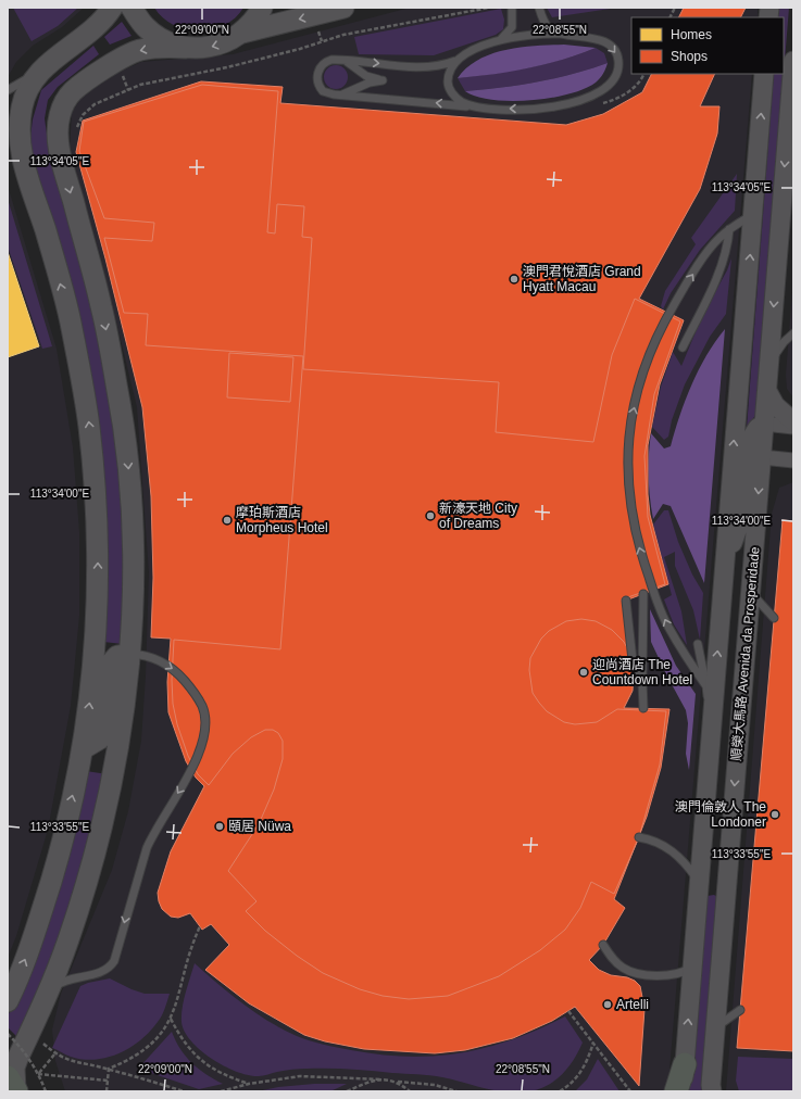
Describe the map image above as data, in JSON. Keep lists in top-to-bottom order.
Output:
{
  "streets": {
    "street": ["順榮大馬路 Avenida da Prosperidade"]
  },
  "places": [
    "澳門君悅酒店 Grand Hyatt Macau",
    "新濠天地 City of Dreams",
    "摩珀斯酒店 Morpheus Hotel",
    "迎尚酒店 The Countdown Hotel",
    "澳門倫敦人 The Londoner",
    "頤居 Nüwa",
    "Artelli"
  ],
  "legend": ["Homes", "Shops"],
  "coordinates": [
    "22°09'00\"N",
    "22°08'55\"N",
    "113°34'05\"E",
    "113°34'00\"E",
    "113°33'55\"E"
  ]
}
